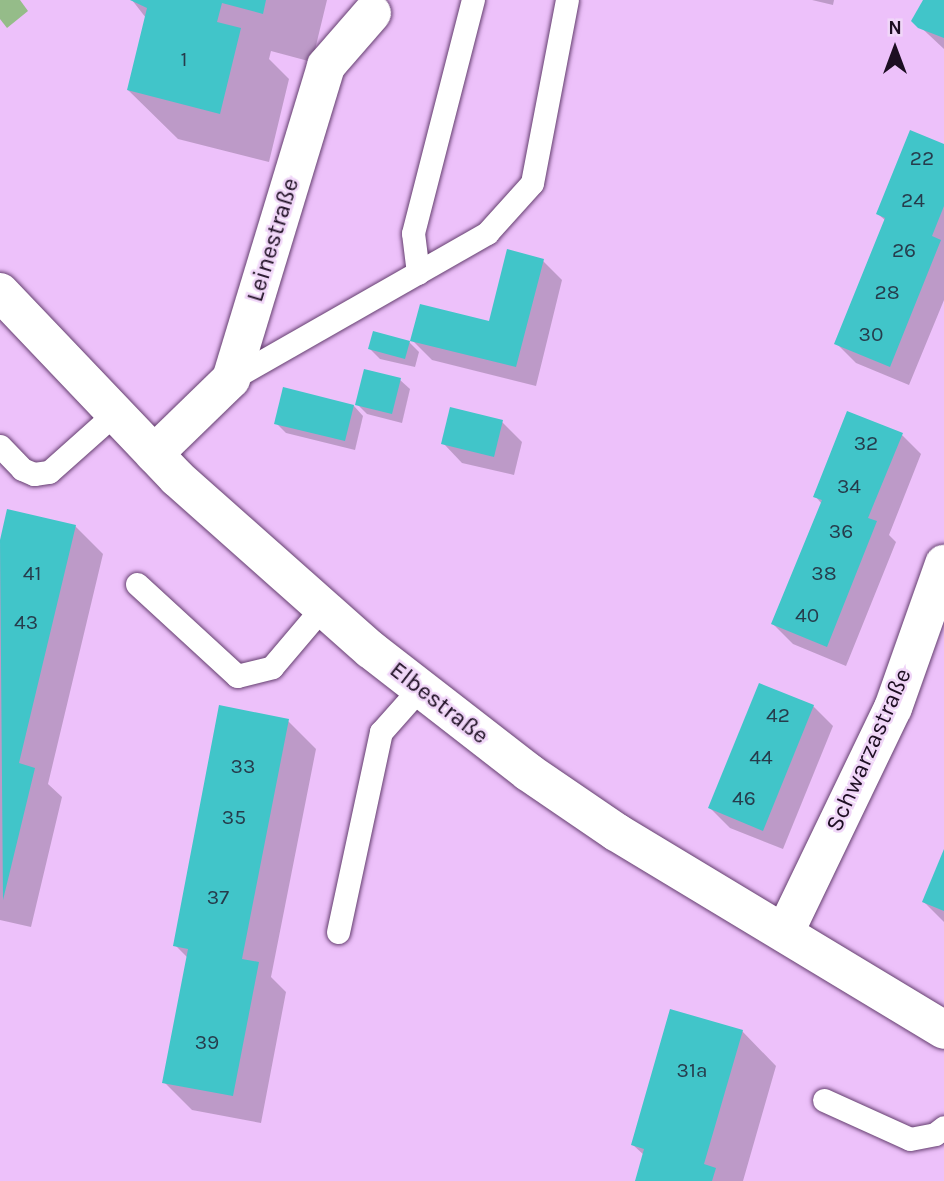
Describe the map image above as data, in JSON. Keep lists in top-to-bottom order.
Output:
{
  "streets": {
    "street": ["Leinestraße", "Elbestraße", "Schwarzastraße"]
  },
  "crossings": [
    ["Leinestraße", "Elbestraße"],
    ["Elbestraße", "Schwarzastraße"]
  ],
  "house_numbers": [
    "1",
    "22",
    "24",
    "26",
    "28",
    "30",
    "32",
    "34",
    "36",
    "41",
    "38",
    "40",
    "43",
    "42",
    "44",
    "33",
    "46",
    "35",
    "37",
    "39",
    "31a"
  ],
  "north": "top"
}
